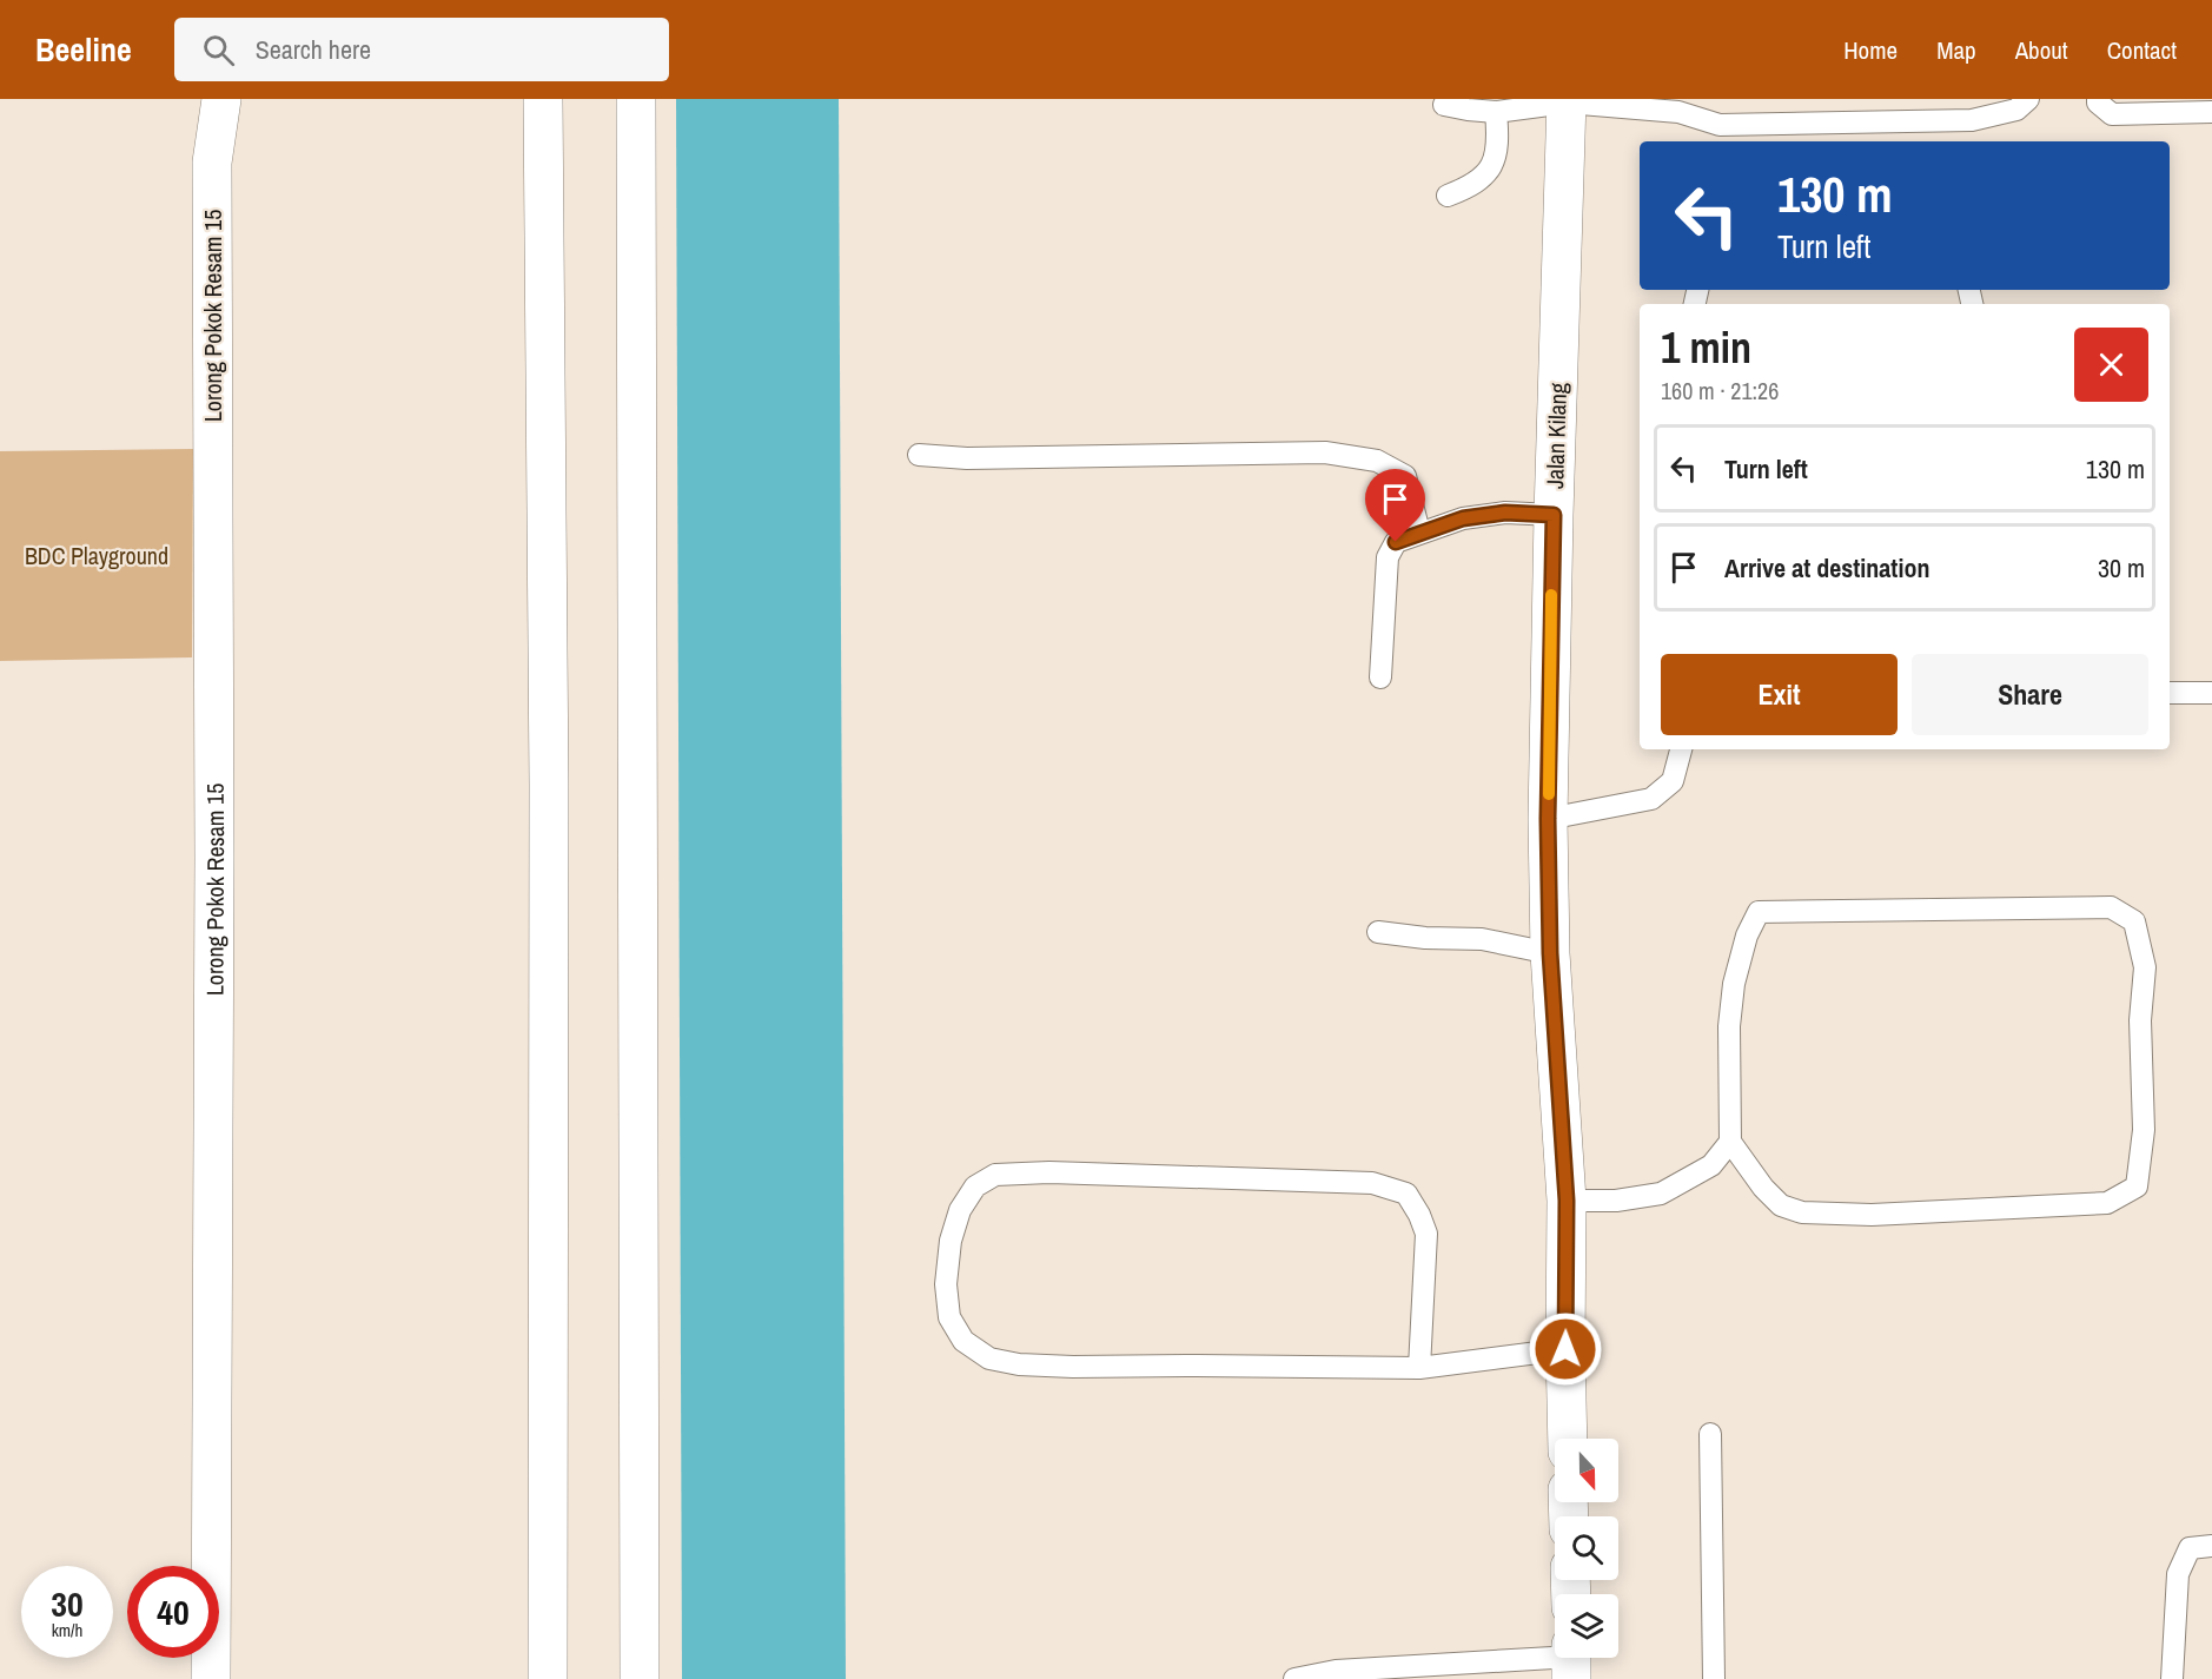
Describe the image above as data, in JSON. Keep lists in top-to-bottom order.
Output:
{
  "streets": {
    "street": ["Lorong Pokok Resam 15", "Jalan Kilang"]
  },
  "parks": ["BDC Playground"],
  "north": "bottom",
  "page": {
    "header": "Beeline",
    "search": "Search here",
    "nav": [
      "Home",
      "Map",
      "About",
      "Contact"
    ],
    "turn": ["130 m", "Turn left"],
    "heading": ["1 min", "160 m · 21:26"],
    "list": [
      {
        "name": "Turn left",
        "value": "130 m"
      },
      {
        "name": "Arrive at destination",
        "value": "30 m"
      }
    ],
    "buttons": ["Exit", "Share"],
    "speed": "30 km/h",
    "limit": "40"
  }
}
